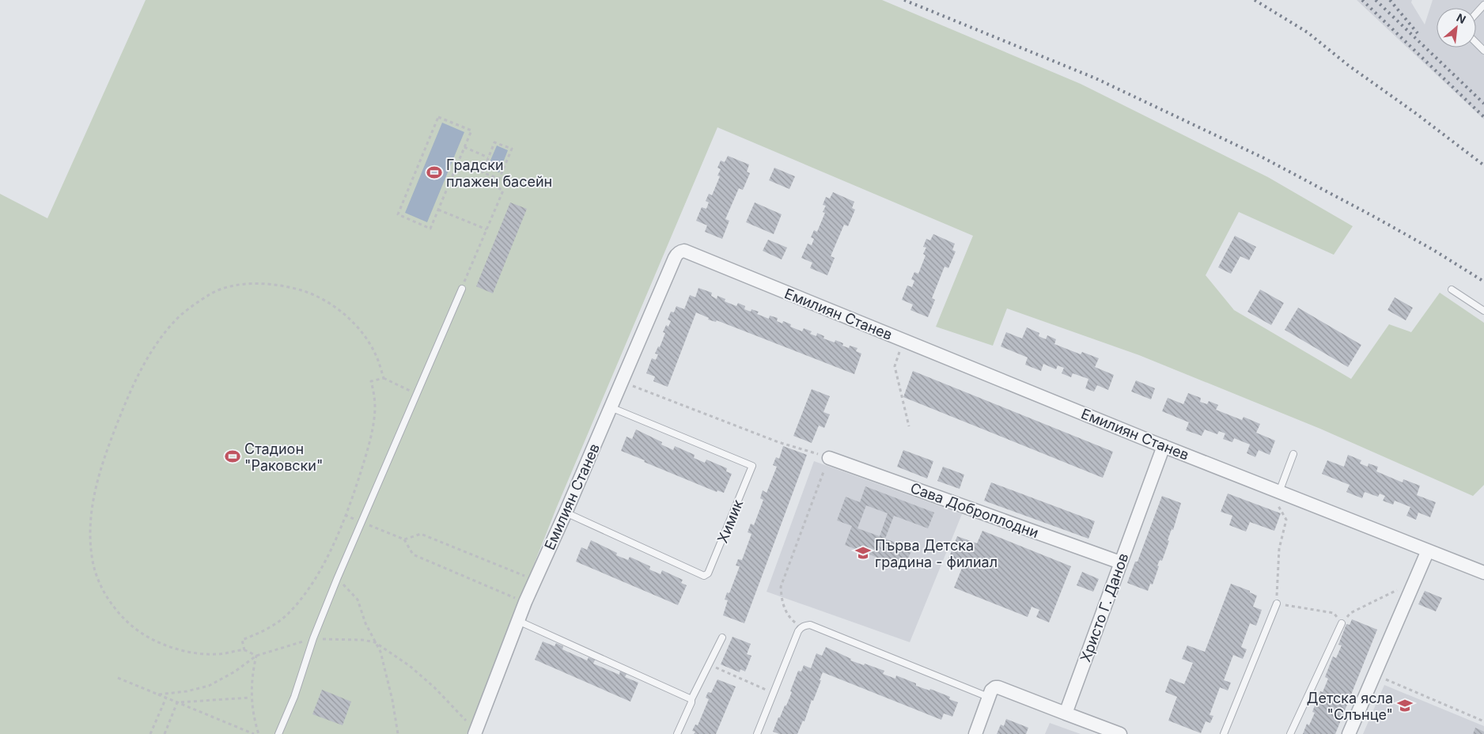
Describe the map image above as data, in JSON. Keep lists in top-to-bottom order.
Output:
{
  "streets": {
    "street": ["Емилиян Станев", "Сава Доброплодни", "Христо Г. Данов"],
    "lane": ["Химик"]
  },
  "crossings": [
    ["Емилиян Станев", "Химик"],
    ["Емилиян Станев", "Христо Г. Данов"],
    ["Сава Доброплодни", "Христо Г. Данов"]
  ],
  "places": {
    "sports": ["Градски плажен басейн", "Стадион \"Раковски\""],
    "school or university": ["Първа Детска градина - филиал", "Детска ясла \"Слънце\""]
  },
  "north": "top right"
}
